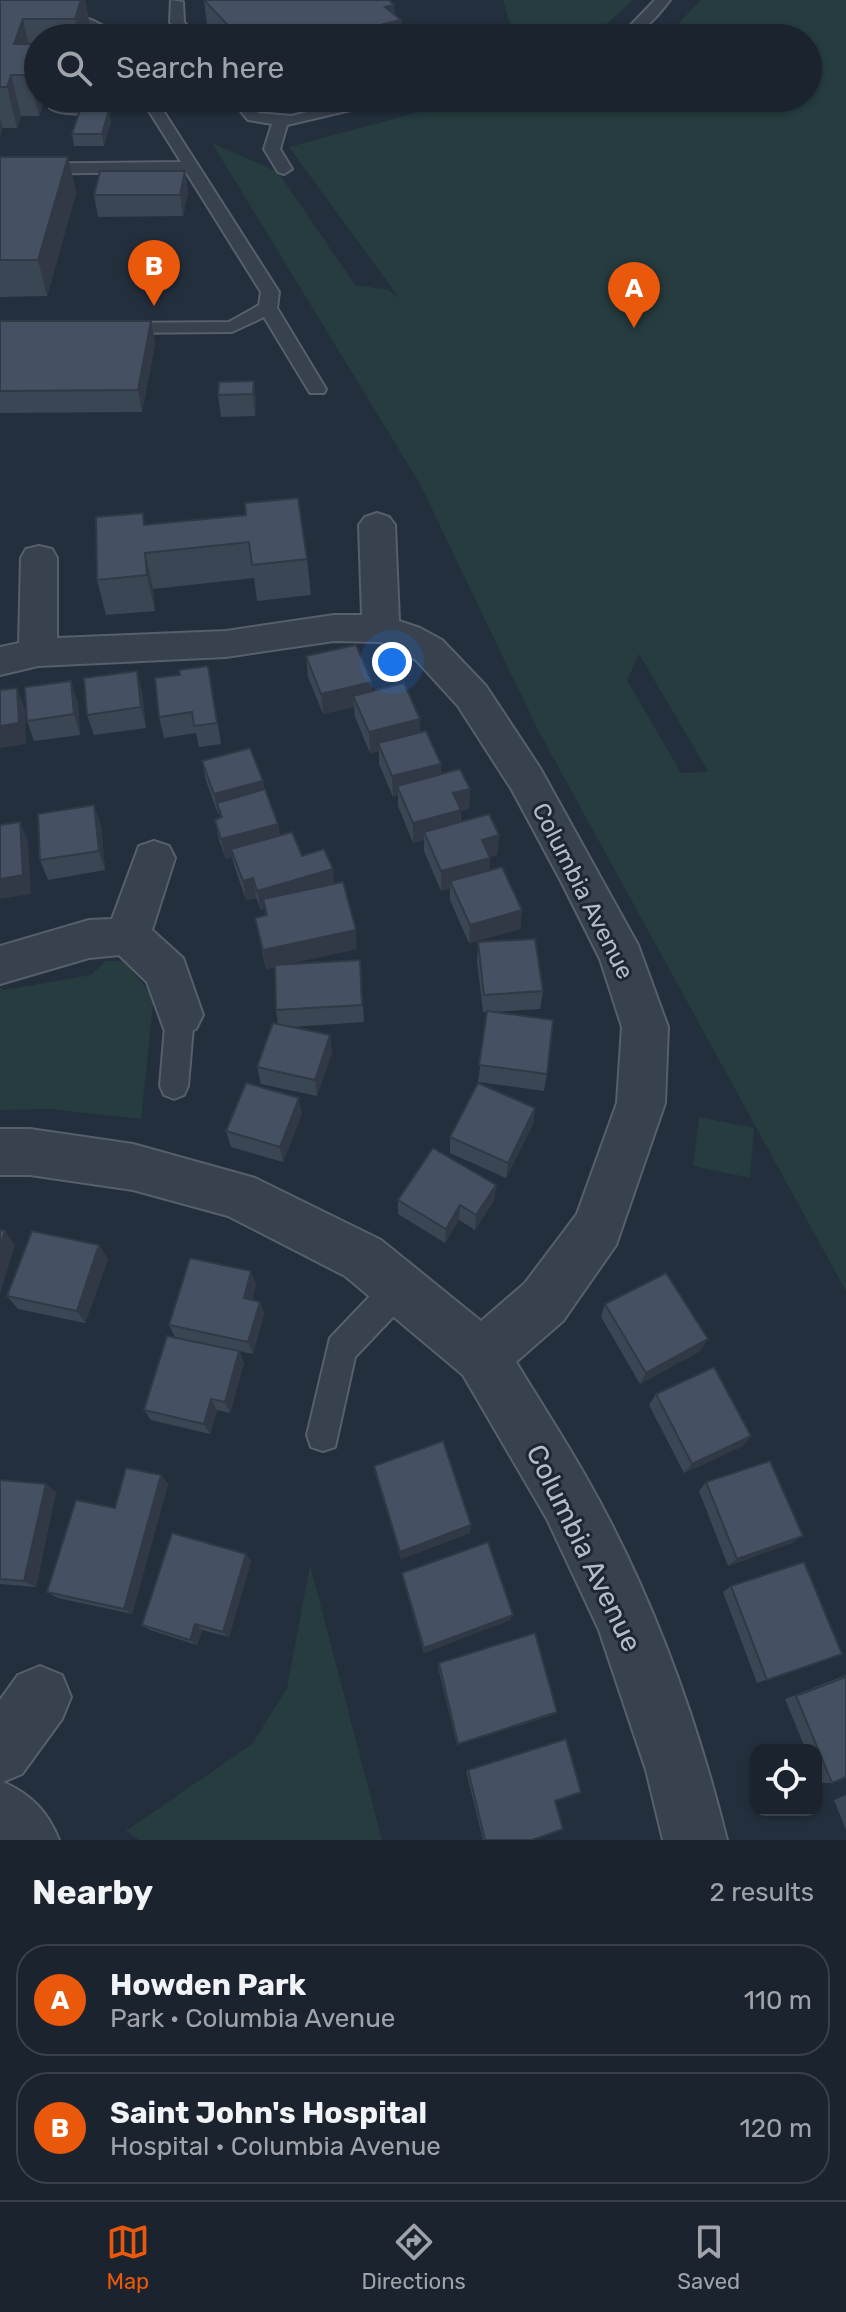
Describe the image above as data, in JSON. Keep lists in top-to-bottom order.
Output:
{
  "streets": {
    "street": ["Columbia Avenue"]
  },
  "page": {
    "search": "Search here",
    "pins": ["B", "A"],
    "heading": ["Nearby", "2 results"],
    "list": [
      {
        "mark": "A",
        "name": "Howden Park",
        "note": "Park · Columbia Avenue",
        "value": "110 m"
      },
      {
        "mark": "B",
        "name": "Saint John's Hospital",
        "note": "Hospital · Columbia Avenue",
        "value": "120 m"
      }
    ],
    "nav": ["Map", "Directions", "Saved"]
  }
}
